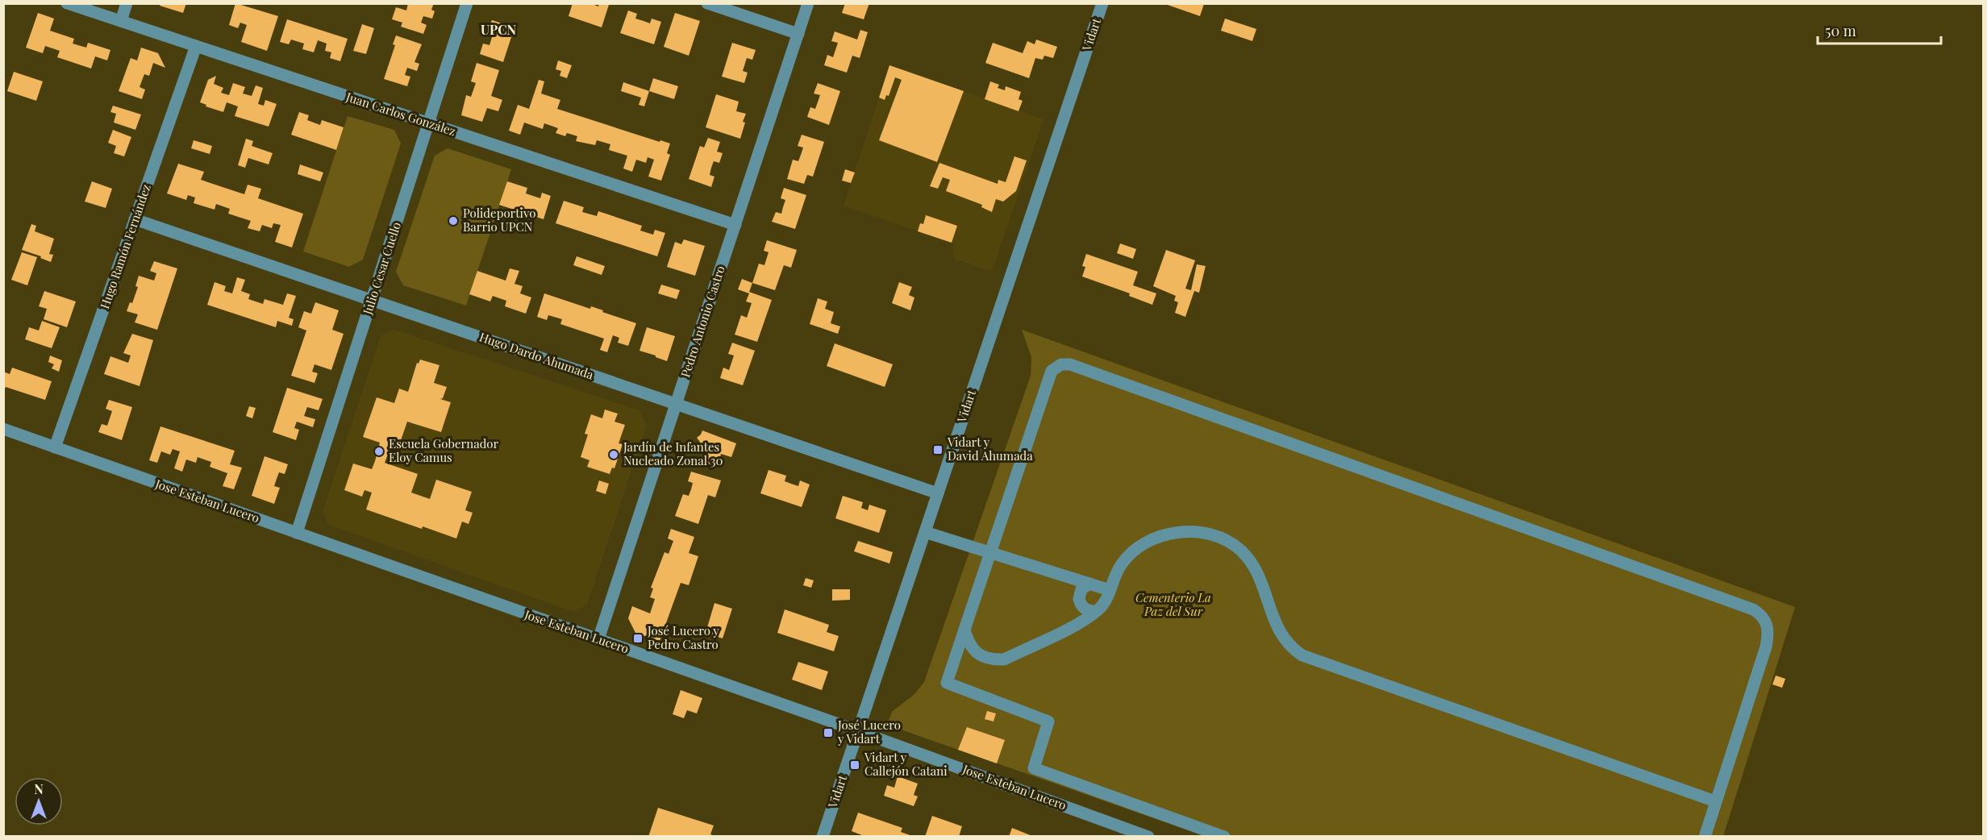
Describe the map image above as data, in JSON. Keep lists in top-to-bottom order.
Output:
{
  "streets": {
    "street": [
      "Vidart",
      "Juan Carlos González",
      "Hugo Ramón Fernández",
      "Julio Cesar Cuello",
      "Pedro Antonio Castro",
      "Hugo Dardo Ahumada",
      "Jose Esteban Lucero"
    ]
  },
  "crossings": [
    ["Vidart", "Hugo Dardo Ahumada"],
    ["Vidart", "Jose Esteban Lucero"],
    ["Juan Carlos González", "Hugo Ramón Fernández"],
    ["Juan Carlos González", "Julio Cesar Cuello"],
    ["Juan Carlos González", "Pedro Antonio Castro"],
    ["Hugo Ramón Fernández", "Hugo Dardo Ahumada"],
    ["Hugo Ramón Fernández", "Jose Esteban Lucero"],
    ["Julio Cesar Cuello", "Hugo Dardo Ahumada"],
    ["Julio Cesar Cuello", "Jose Esteban Lucero"],
    ["Pedro Antonio Castro", "Hugo Dardo Ahumada"],
    ["Pedro Antonio Castro", "Jose Esteban Lucero"]
  ],
  "districts": ["UPCN"],
  "parks": ["Cementerio La Paz del Sur"],
  "places": {
    "other": ["Polideportivo Barrio UPCN", "Escuela Gobernador Eloy Camus", "Jardín de Infantes Nucleado Zonal 30"],
    "transit": [
      "Vidart y David Ahumada",
      "José Lucero y Pedro Castro",
      "José Lucero y Vidart",
      "Vidart y Callejón Catani"
    ]
  },
  "scale_bar": "50 m",
  "north": "top"
}
